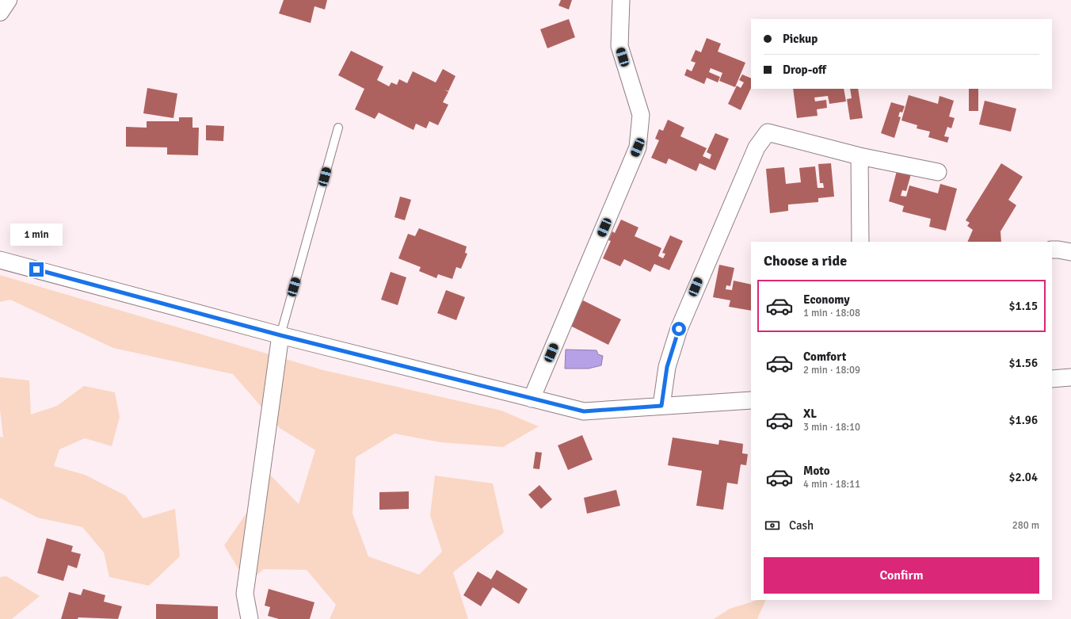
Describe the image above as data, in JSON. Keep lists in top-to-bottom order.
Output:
{
  "page": {
    "banner": ["Pickup", "Drop-off"],
    "bubble": "1 min",
    "heading": "Choose a ride",
    "list": [
      {
        "name": "Economy",
        "note": "1 min · 18:08",
        "value": "$1.15"
      },
      {
        "name": "Comfort",
        "note": "2 min · 18:09",
        "value": "$1.56"
      },
      {
        "name": "XL",
        "note": "3 min · 18:10",
        "value": "$1.96"
      },
      {
        "name": "Moto",
        "note": "4 min · 18:11",
        "value": "$2.04"
      }
    ],
    "pay": ["Cash", "280 m"],
    "buttons": "Confirm"
  }
}
